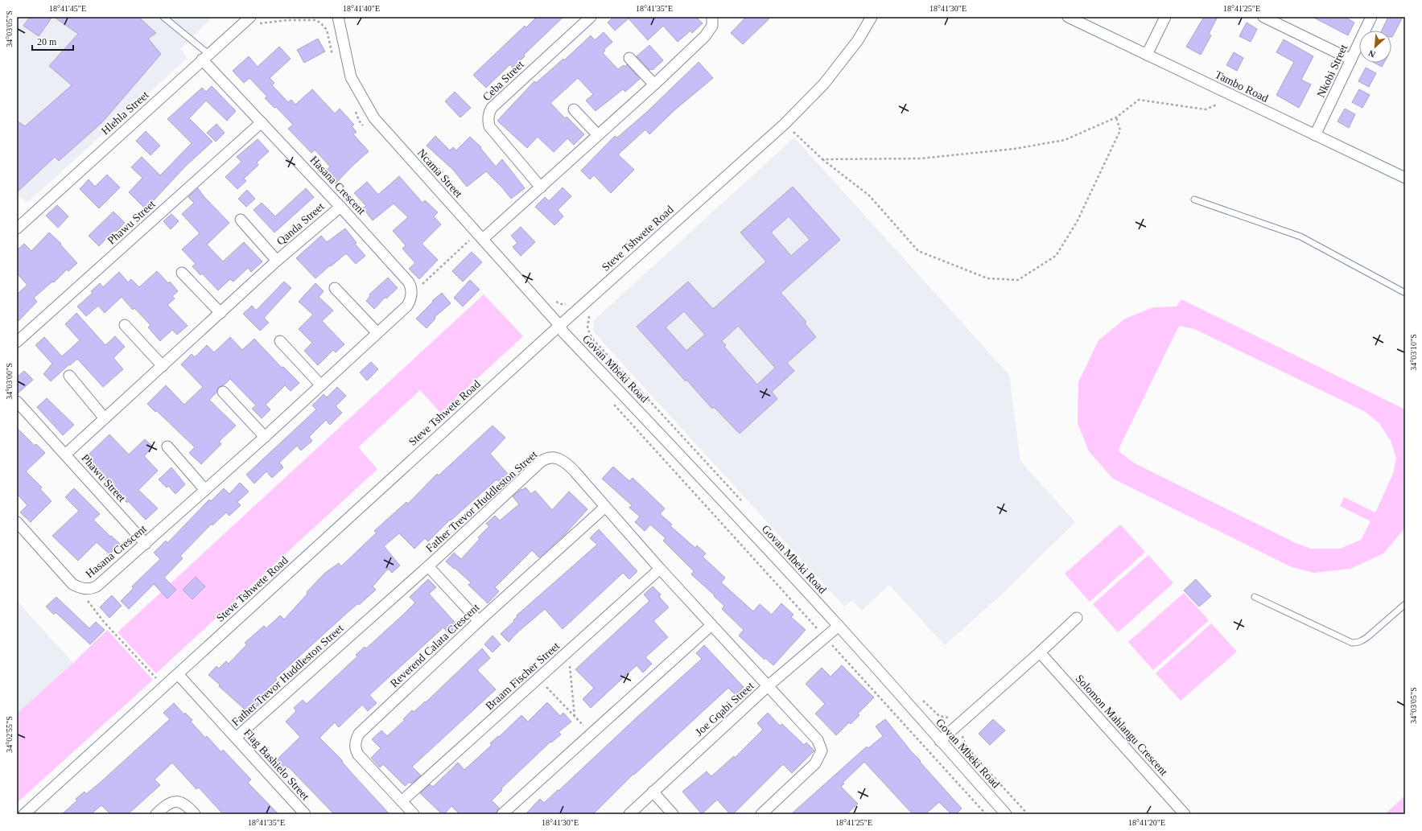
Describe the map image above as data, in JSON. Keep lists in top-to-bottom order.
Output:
{
  "streets": {
    "street": [
      "Nkobi Street",
      "Ceba Street",
      "Tambo Road",
      "Hlehla Street",
      "Ncama Street",
      "Hasana Crescent",
      "Phawu Street",
      "Qanda Street",
      "Steve Tshwete Road",
      "Govan Mbeki Road",
      "Father Trevor Huddleston Street",
      "Reverend Calata Crescent",
      "Braam Fischer Street",
      "Joe Gqabi Street",
      "Solomon Mahlangu Crescent",
      "Flag Bashielo Street"
    ]
  },
  "crossings": [
    ["Nkobi Street", "Tambo Road"],
    ["Hlehla Street", "Hasana Crescent"],
    ["Ncama Street", "Steve Tshwete Road"],
    ["Ncama Street", "Govan Mbeki Road"],
    ["Hasana Crescent", "Phawu Street"],
    ["Hasana Crescent", "Qanda Street"],
    ["Phawu Street", "Qanda Street"],
    ["Steve Tshwete Road", "Govan Mbeki Road"],
    ["Steve Tshwete Road", "Flag Bashielo Street"],
    ["Govan Mbeki Road", "Joe Gqabi Street"],
    ["Father Trevor Huddleston Street", "Reverend Calata Crescent"],
    ["Father Trevor Huddleston Street", "Braam Fischer Street"],
    ["Father Trevor Huddleston Street", "Joe Gqabi Street"],
    ["Father Trevor Huddleston Street", "Flag Bashielo Street"],
    ["Reverend Calata Crescent", "Braam Fischer Street"]
  ],
  "scale_bar": "20 m",
  "north": "bottom left",
  "coordinates": [
    "18°41'45\"E",
    "18°41'40\"E",
    "18°41'35\"E",
    "18°41'30\"E",
    "18°41'25\"E",
    "34°03'05\"S",
    "34°03'10\"S",
    "34°03'00\"S",
    "34°02'55\"S",
    "18°41'20\"E"
  ]
}
